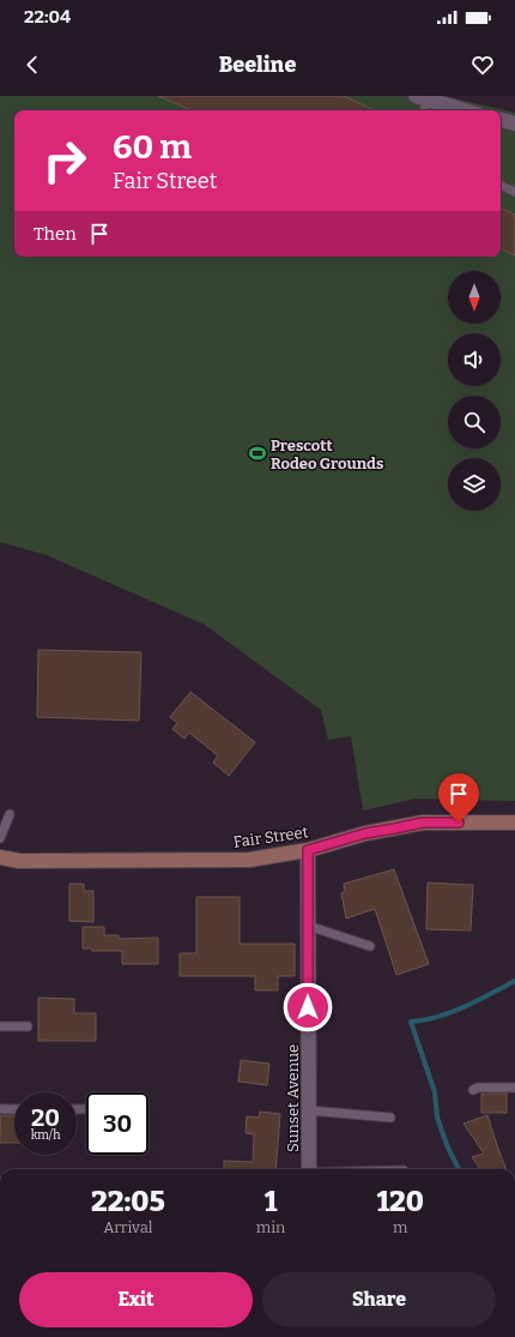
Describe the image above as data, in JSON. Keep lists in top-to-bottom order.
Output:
{
  "streets": {
    "street": ["Fair Street", "Sunset Avenue"]
  },
  "crossings": [
    ["Fair Street", "Sunset Avenue"]
  ],
  "places": {
    "sports": ["Prescott Rodeo Grounds"]
  },
  "north": "bottom",
  "page": {
    "status": "22:04",
    "header": "Beeline",
    "turn": ["60 m", "Fair Street"],
    "then": "Then",
    "speed": "20 km/h",
    "limit": "30",
    "eta": [
      "22:05",
      "Arrival",
      "1",
      "min",
      "120",
      "m"
    ],
    "buttons": ["Exit", "Share"]
  }
}
